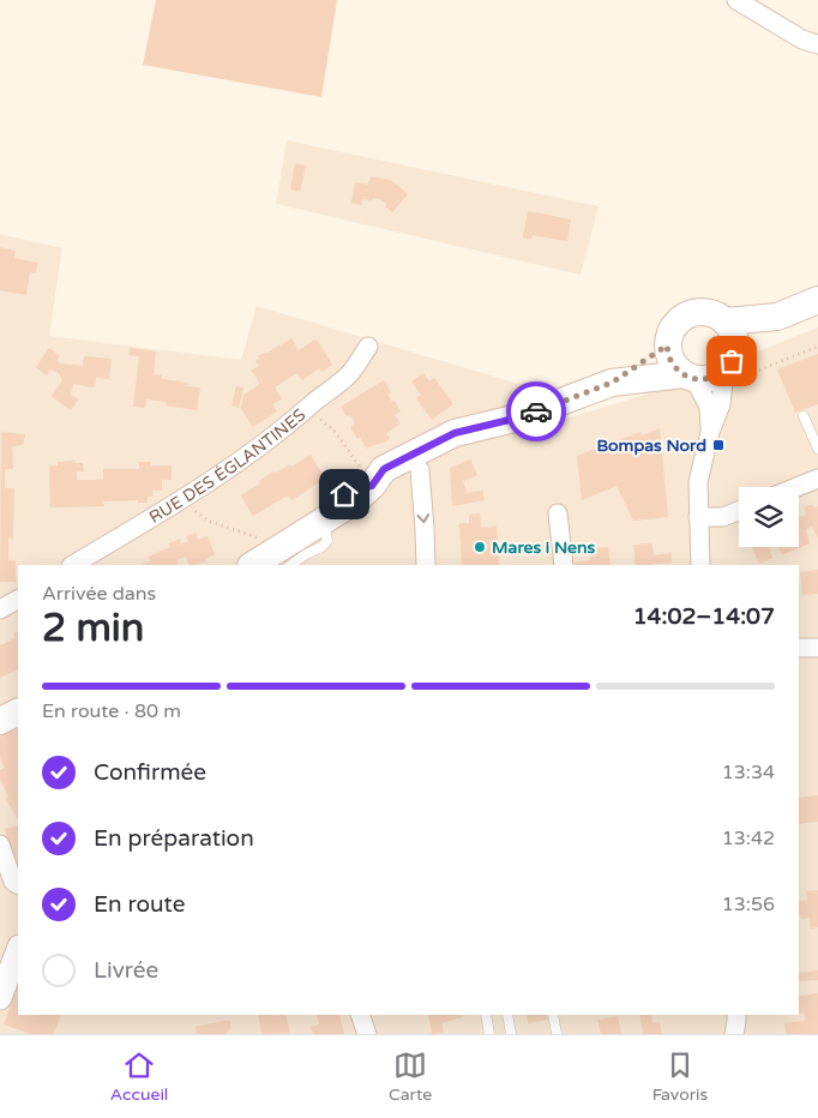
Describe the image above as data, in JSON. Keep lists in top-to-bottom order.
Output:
{
  "streets": {
    "street": ["RUE DES ÉGLANTINES"]
  },
  "places": {
    "transit": ["Bompas Nord"],
    "other": ["Mares i Nens"]
  },
  "page": {
    "heading": ["2 min", "Arrivée dans", "14:02–14:07"],
    "bar": "En route · 80 m",
    "list": [
      ["Confirmée", "13:34"],
      ["En préparation", "13:42"],
      ["En route", "13:56"],
      "Livrée"
    ],
    "tabs": ["Accueil", "Carte", "Favoris"]
  }
}
